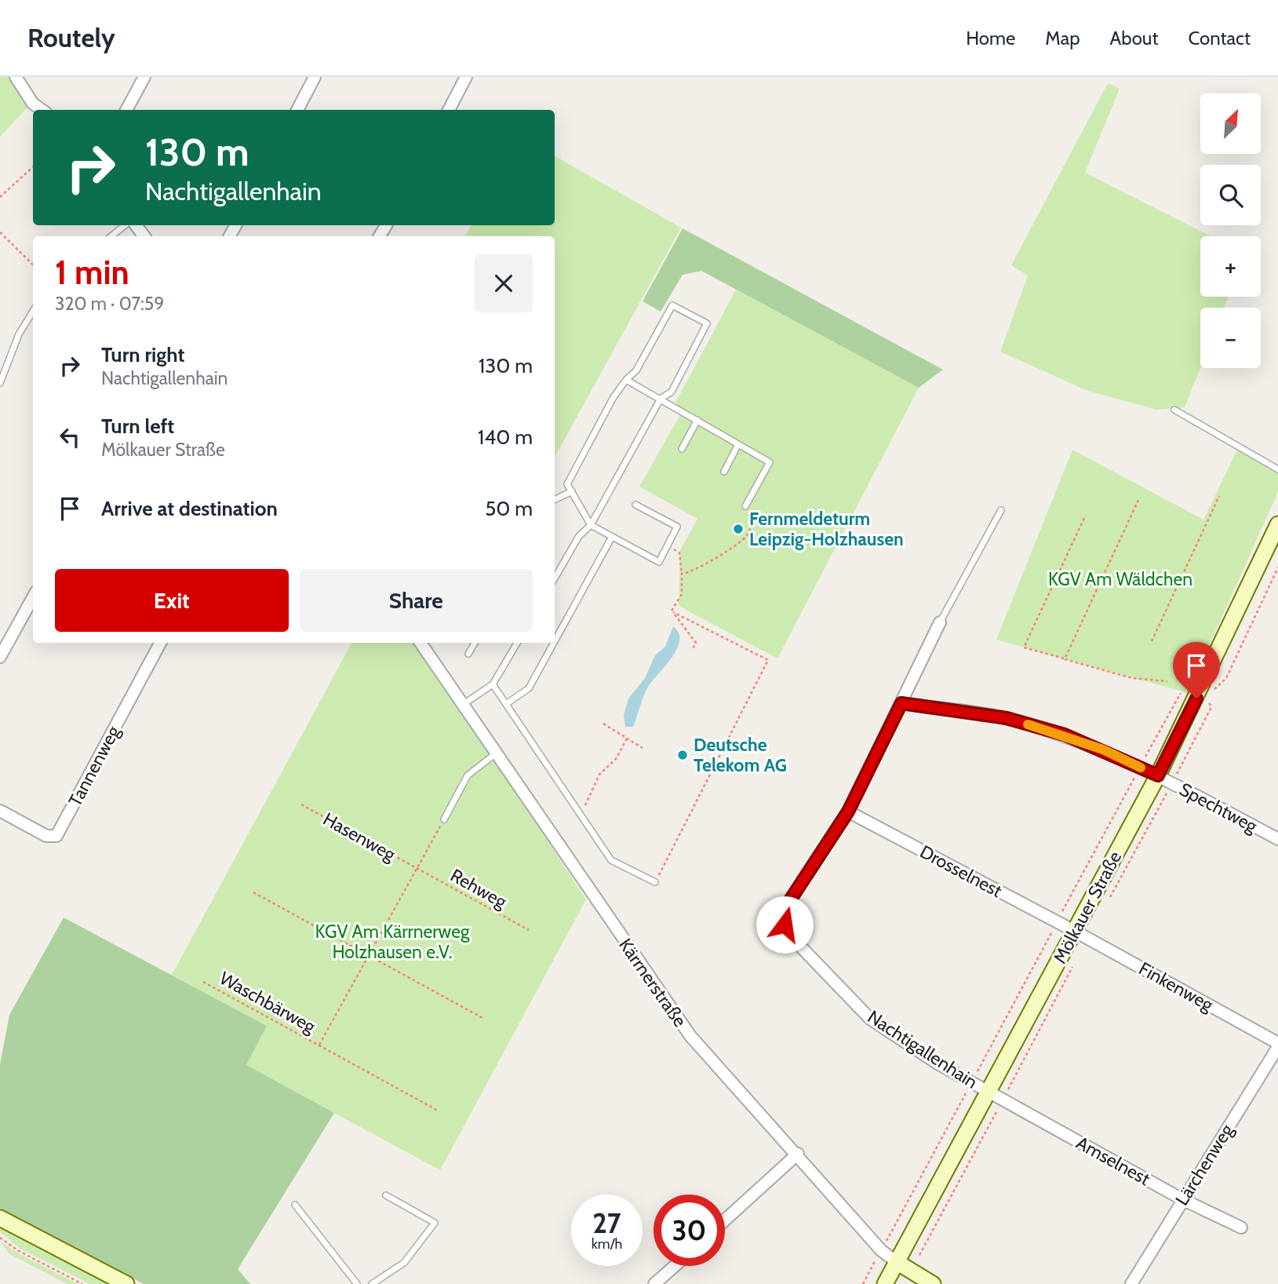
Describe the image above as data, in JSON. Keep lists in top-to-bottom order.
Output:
{
  "streets": {
    "street": [
      "Tannenweg",
      "Spechtweg",
      "Drosselnest",
      "Mölkauer Straße",
      "Kärrnerstraße",
      "Finkenweg",
      "Nachtigallenhain",
      "Amselnest",
      "Lärchenweg"
    ],
    "path": ["Hasenweg", "Rehweg", "Waschbärweg"]
  },
  "crossings": [
    ["Spechtweg", "Mölkauer Straße"],
    ["Hasenweg", "Rehweg"],
    ["Drosselnest", "Mölkauer Straße"],
    ["Drosselnest", "Finkenweg"],
    ["Drosselnest", "Nachtigallenhain"],
    ["Mölkauer Straße", "Kärrnerstraße"],
    ["Mölkauer Straße", "Finkenweg"],
    ["Mölkauer Straße", "Nachtigallenhain"],
    ["Mölkauer Straße", "Amselnest"],
    ["Finkenweg", "Lärchenweg"],
    ["Nachtigallenhain", "Amselnest"],
    ["Amselnest", "Lärchenweg"]
  ],
  "parks": ["KGV Am Wäldchen", "KGV Am Kärrnerweg Holzhausen e.V."],
  "places": ["Fernmeldeturm Leipzig-Holzhausen", "Deutsche Telekom AG"],
  "north": "top right",
  "page": {
    "header": "Routely",
    "nav": [
      "Home",
      "Map",
      "About",
      "Contact"
    ],
    "map_buttons": ["+", "−"],
    "turn": ["130 m", "Nachtigallenhain"],
    "heading": ["1 min", "320 m · 07:59"],
    "list": [
      {
        "name": "Turn right",
        "note": "Nachtigallenhain",
        "value": "130 m"
      },
      {
        "name": "Turn left",
        "note": "Mölkauer Straße",
        "value": "140 m"
      },
      {
        "name": "Arrive at destination",
        "value": "50 m"
      }
    ],
    "buttons": ["Exit", "Share"],
    "speed": "27 km/h",
    "limit": "30"
  }
}
